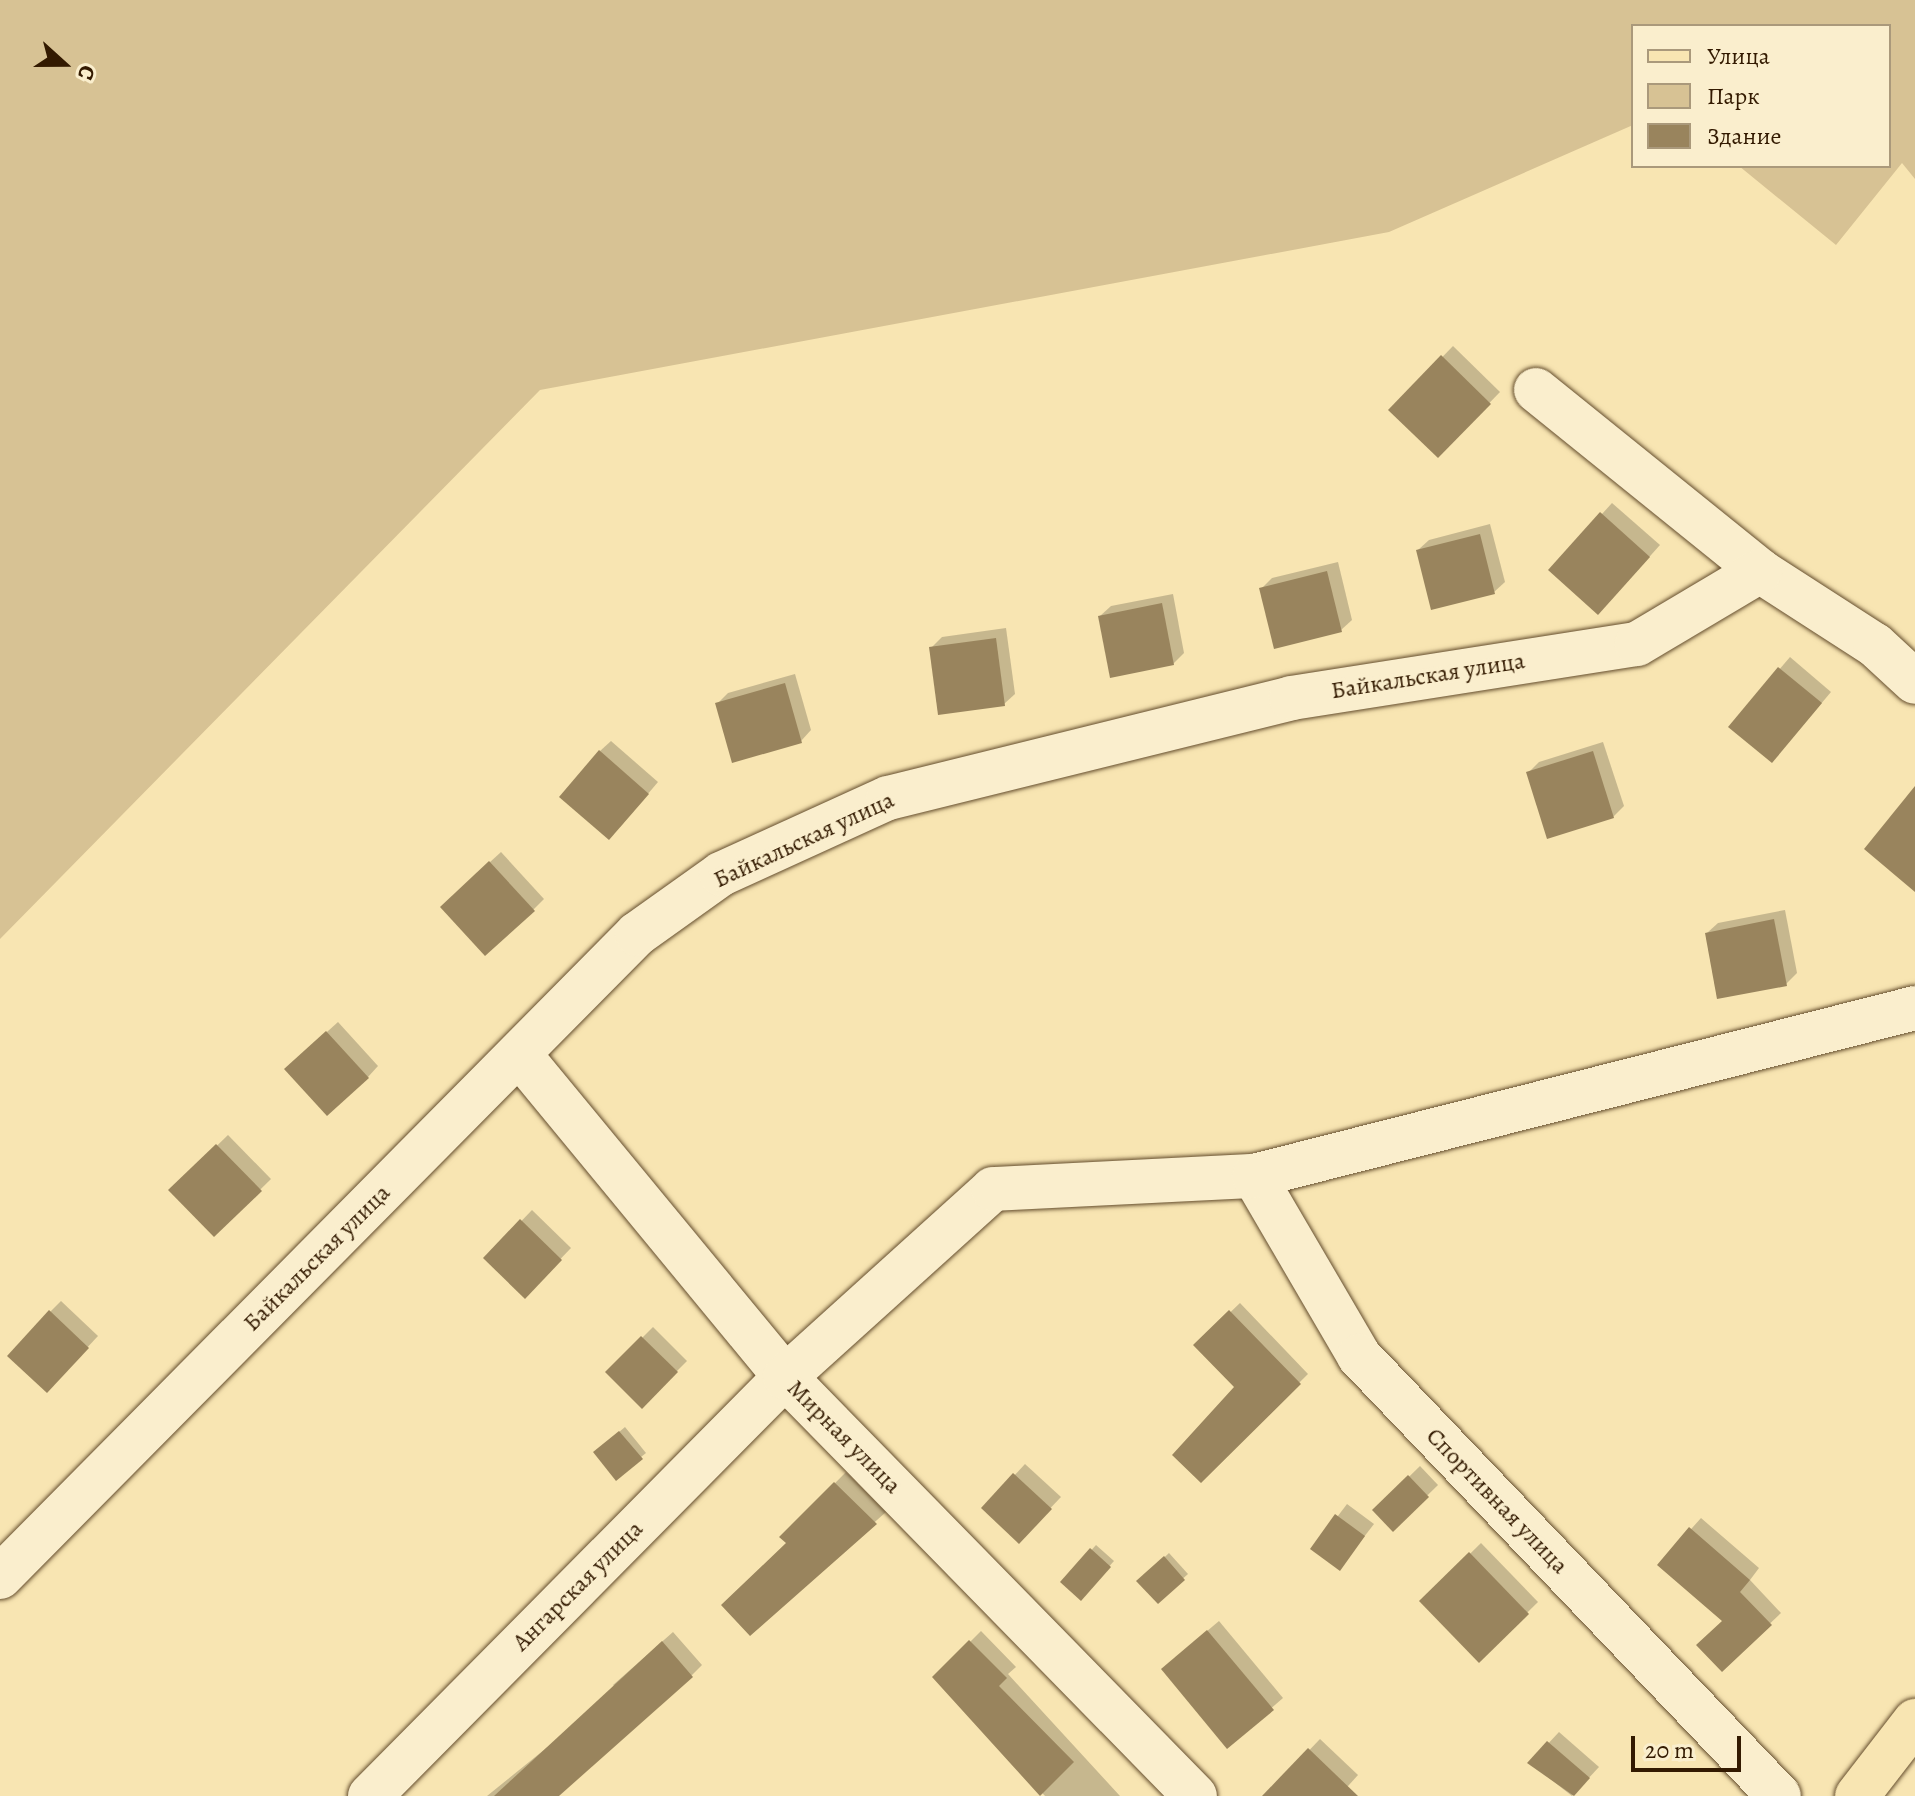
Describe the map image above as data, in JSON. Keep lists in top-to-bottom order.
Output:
{
  "streets": {
    "street": [
      "Байкальская улица",
      "Мирная улица",
      "Спортивная улица",
      "Ангарская улица"
    ]
  },
  "crossings": [
    ["Байкальская улица", "Мирная улица"],
    ["Мирная улица", "Ангарская улица"],
    ["Спортивная улица", "Ангарская улица"]
  ],
  "legend": ["Улица", "Парк", "Здание"],
  "scale_bar": "20 m",
  "north": "right"
}
